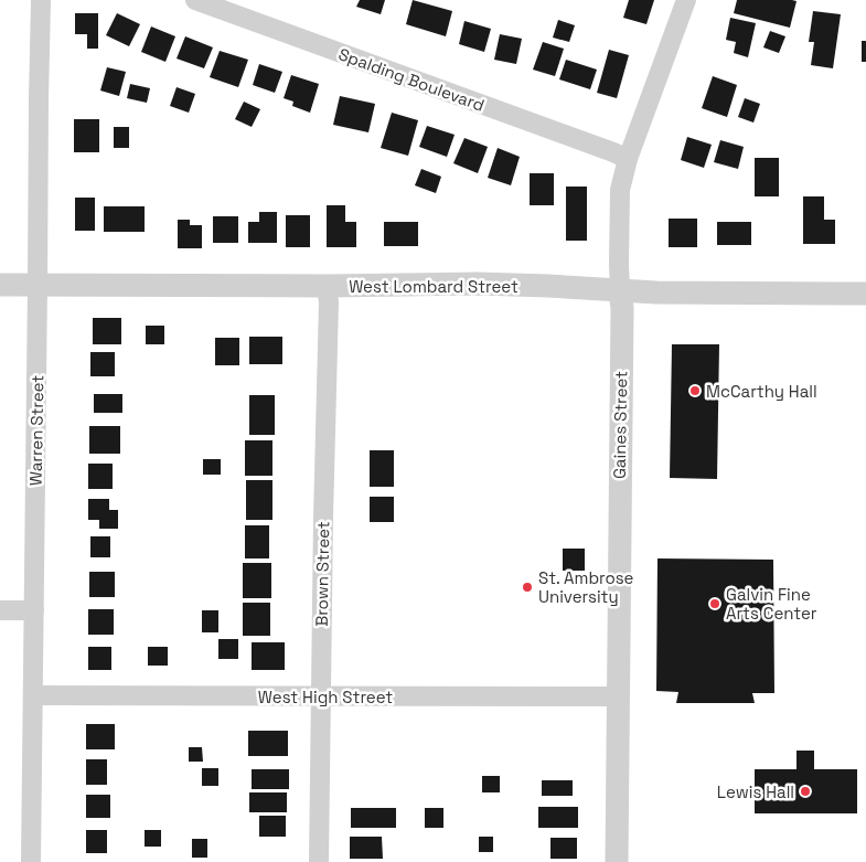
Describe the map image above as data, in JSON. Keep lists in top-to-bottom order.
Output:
{
  "streets": {
    "street": [
      "Spalding Boulevard",
      "West Lombard Street",
      "Gaines Street",
      "Warren Street",
      "Brown Street",
      "West High Street"
    ]
  },
  "crossings": [
    ["Spalding Boulevard", "Gaines Street"],
    ["West Lombard Street", "Gaines Street"],
    ["West Lombard Street", "Warren Street"],
    ["West Lombard Street", "Brown Street"],
    ["Gaines Street", "West High Street"],
    ["Warren Street", "West High Street"],
    ["Brown Street", "West High Street"]
  ],
  "places": [
    "McCarthy Hall",
    "St. Ambrose University",
    "Galvin Fine Arts Center",
    "Lewis Hall"
  ]
}
